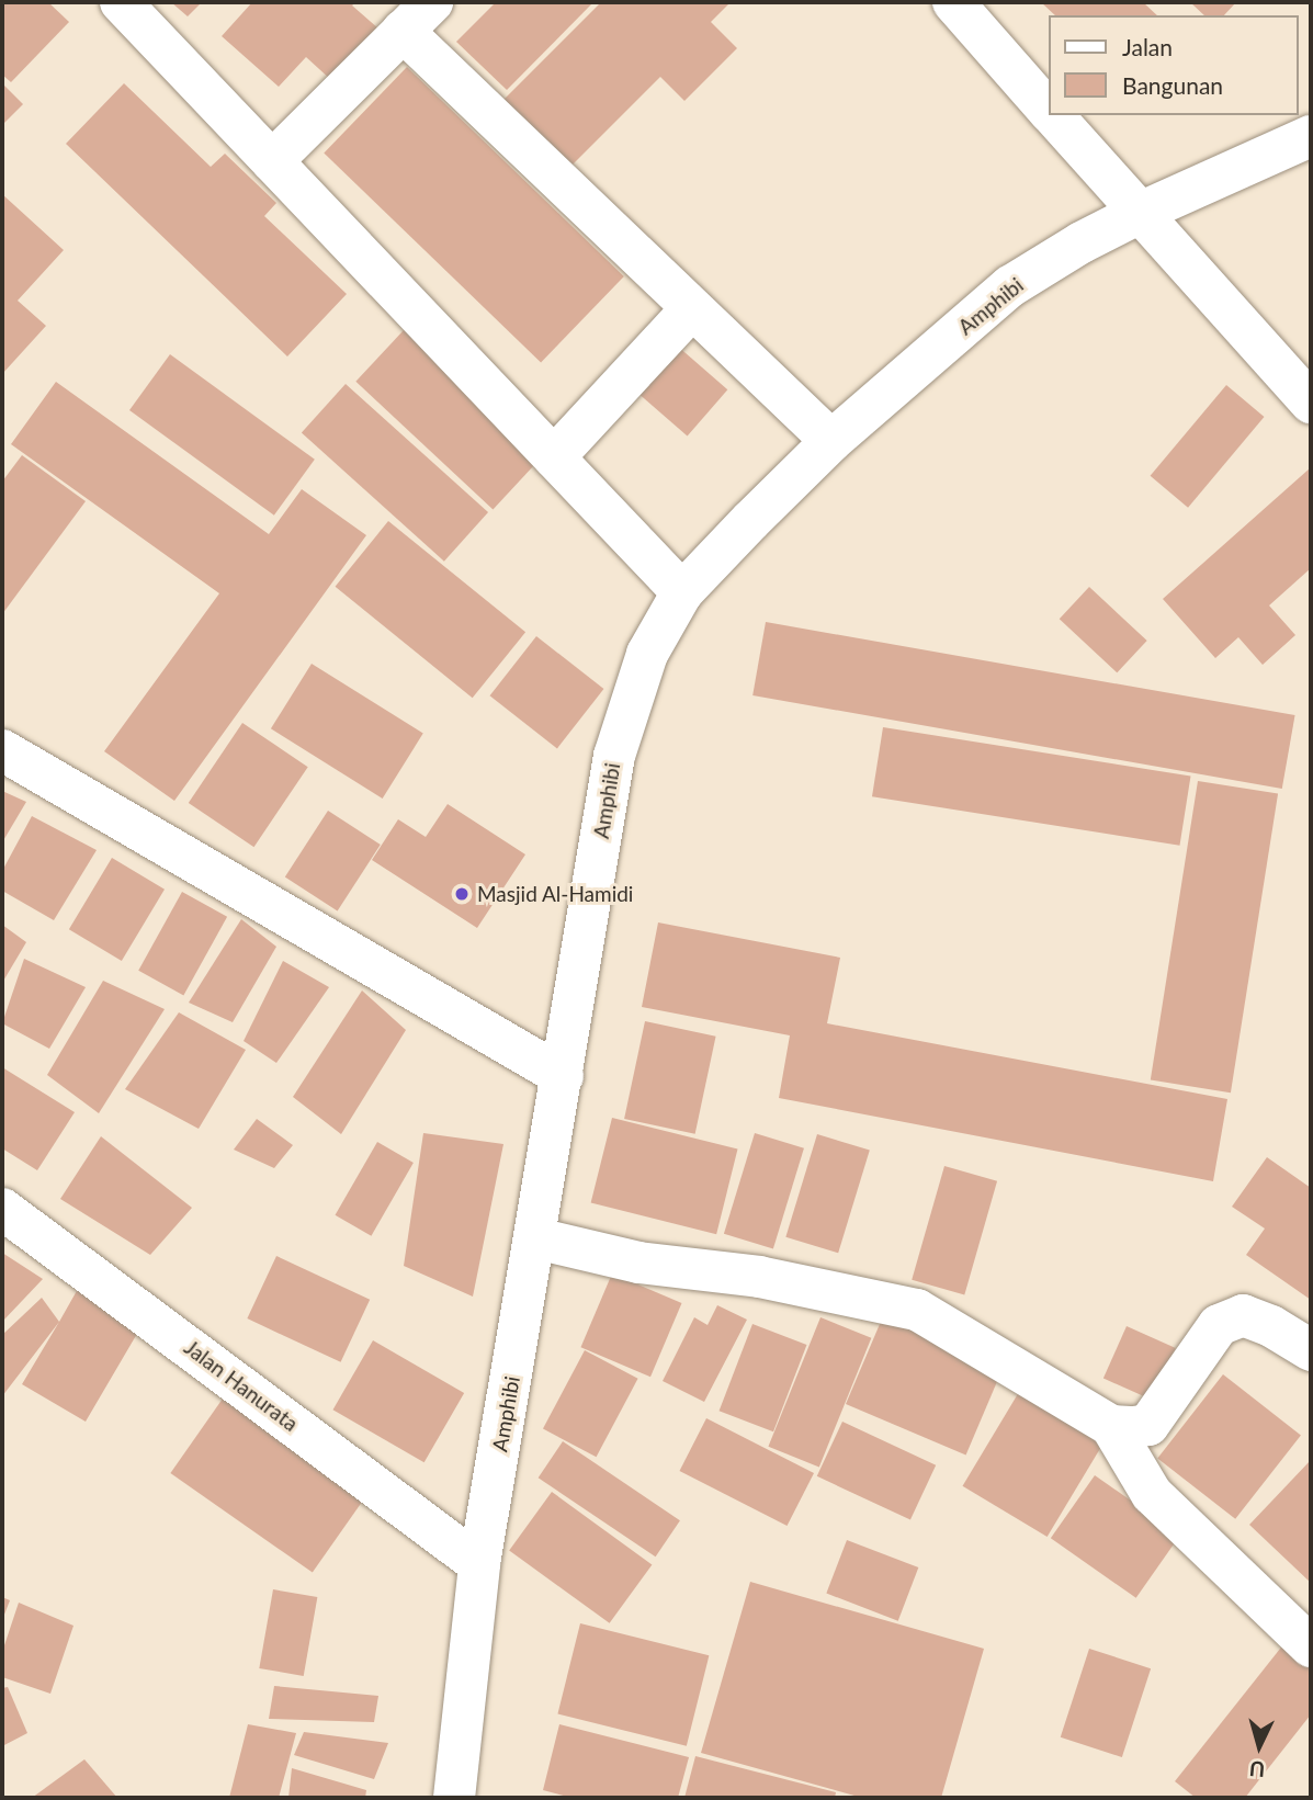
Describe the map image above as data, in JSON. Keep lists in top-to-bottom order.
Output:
{
  "streets": {
    "street": ["Amphibi", "Jalan Hanurata"]
  },
  "crossings": [
    ["Amphibi", "Jalan Hanurata"]
  ],
  "places": ["Masjid Al-Hamidi"],
  "legend": ["Jalan", "Bangunan"],
  "north": "bottom"
}
